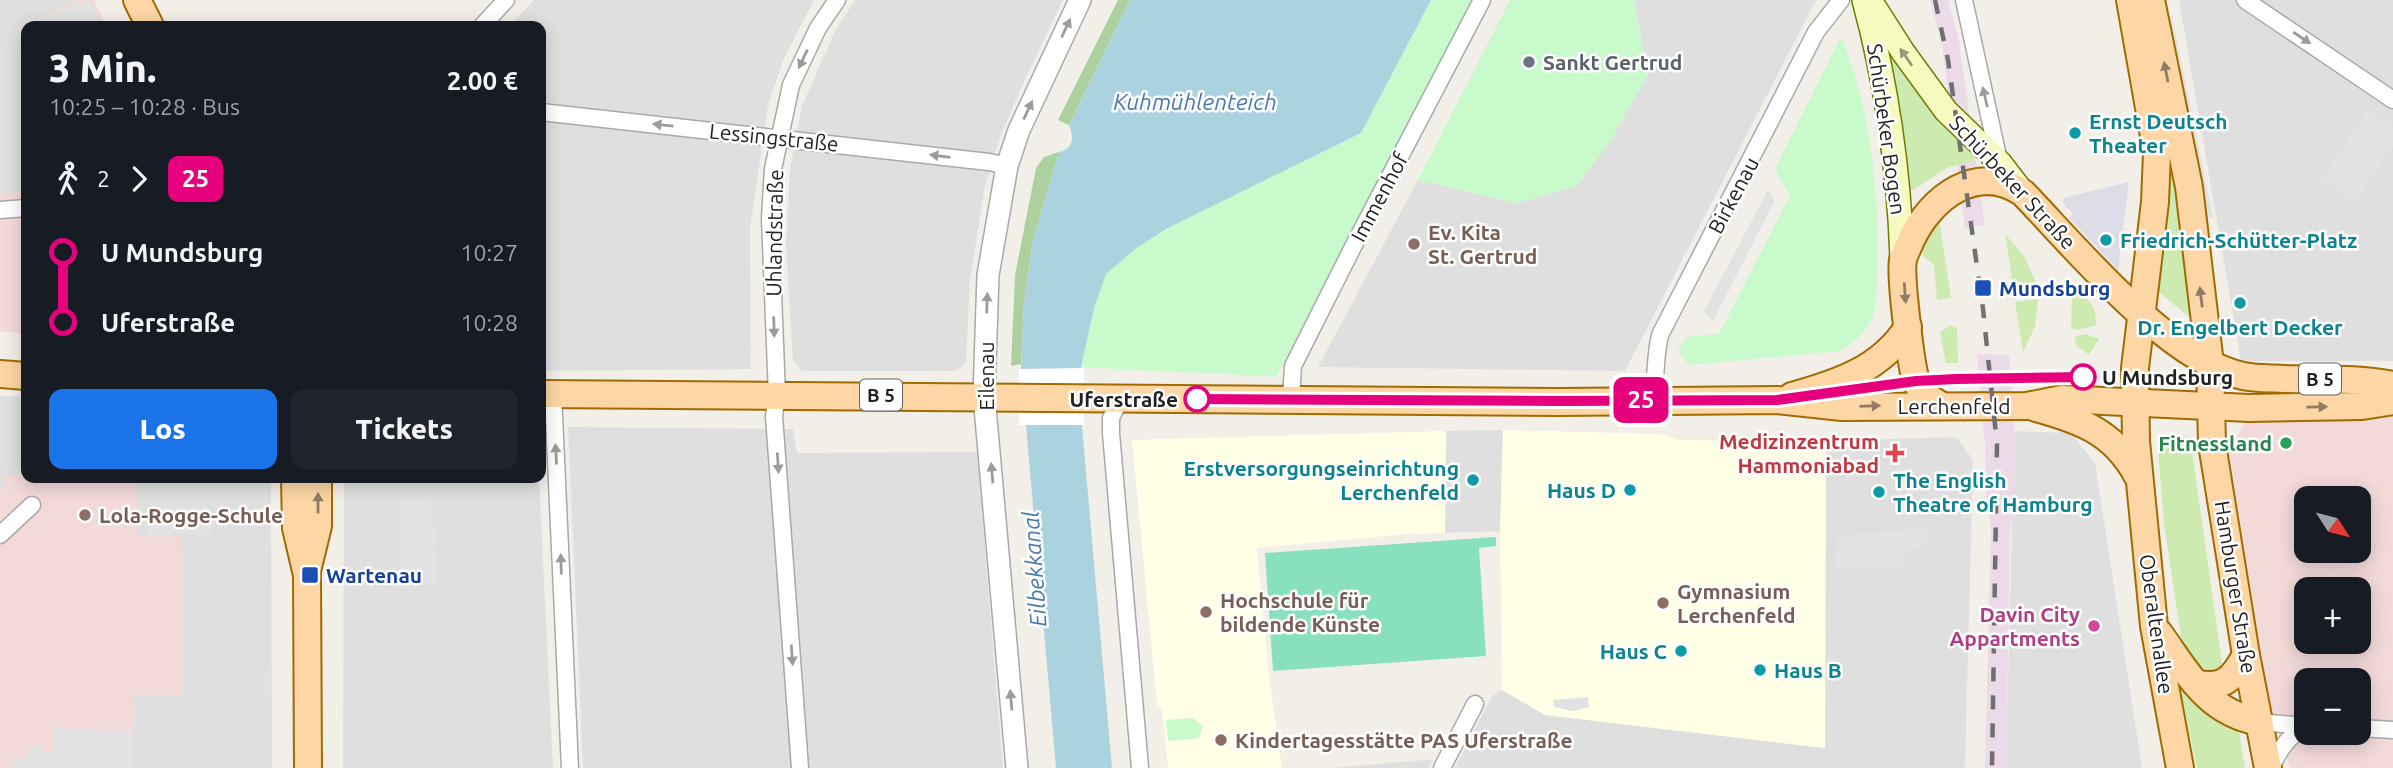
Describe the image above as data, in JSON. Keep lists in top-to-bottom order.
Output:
{
  "streets": {
    "main road": [
      "Schürbeker Bogen",
      "Schürbeker Straße",
      "B 5",
      "Lerchenfeld",
      "Hamburger Straße",
      "Oberaltenallee"
    ],
    "street": [
      "Lessingstraße",
      "Birkenau",
      "Immenhof",
      "Uhlandstraße",
      "Eilenau"
    ]
  },
  "crossings": [
    ["Schürbeker Bogen", "Schürbeker Straße"],
    ["Schürbeker Bogen", "B 5"],
    ["Schürbeker Bogen", "Lerchenfeld"],
    ["Schürbeker Bogen", "Oberaltenallee"],
    ["Lessingstraße", "Uhlandstraße"],
    ["Lessingstraße", "Eilenau"],
    ["Schürbeker Straße", "B 5"],
    ["Schürbeker Straße", "Lerchenfeld"],
    ["Schürbeker Straße", "Oberaltenallee"],
    ["Birkenau", "Lerchenfeld"],
    ["Immenhof", "Lerchenfeld"],
    ["Uhlandstraße", "B 5"],
    ["Eilenau", "B 5"],
    ["Eilenau", "Lerchenfeld"],
    ["B 5", "Lerchenfeld"],
    ["B 5", "Hamburger Straße"],
    ["B 5", "Oberaltenallee"],
    ["Lerchenfeld", "Hamburger Straße"],
    ["Lerchenfeld", "Oberaltenallee"]
  ],
  "one_way": ["Lessingstraße", "Schürbeker Straße", "Uhlandstraße"],
  "water": ["Kuhmühlenteich", "Eilbekkanal"],
  "places": {
    "other": [
      "Sankt Gertrud",
      "Ernst Deutsch Theater",
      "Friedrich-Schütter-Platz",
      "Ev. Kita St. Gertrud",
      "Dr. Engelbert Decker",
      "U Mundsburg",
      "Uferstraße",
      "Fitnessland",
      "Erstversorgungseinrichtung Lerchenfeld",
      "Haus D",
      "The English Theatre of Hamburg",
      "Lola-Rogge-Schule",
      "Gymnasium Lerchenfeld",
      "Hochschule für bildende Künste",
      "Davin City Appartments",
      "Haus C",
      "Haus B",
      "Kindertagesstätte PAS Uferstraße"
    ],
    "transit": ["Mundsburg", "Wartenau"],
    "health": ["Medizinzentrum Hammoniabad"]
  },
  "lines": ["bus line 25"],
  "north": "bottom right",
  "page": {
    "on_map": "25",
    "heading": ["3 Min.", "10:25 – 10:28 · Bus", "2.00 €"],
    "legs": ["2", "25"],
    "list": [
      {
        "name": "U Mundsburg",
        "value": "10:27"
      },
      {
        "name": "Uferstraße",
        "value": "10:28"
      }
    ],
    "buttons": ["Los", "Tickets"],
    "map_buttons": ["+", "−"]
  }
}
